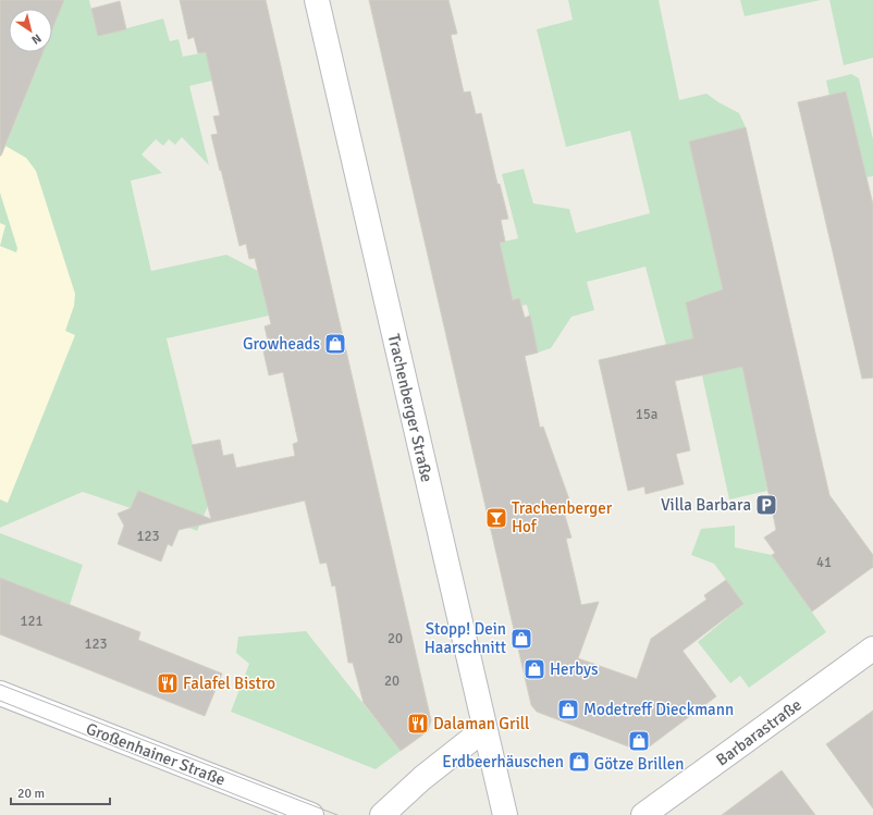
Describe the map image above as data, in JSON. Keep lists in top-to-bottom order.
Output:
{
  "streets": {
    "street": ["Trachenberger Straße", "Barbarastraße", "Großenhainer Straße"]
  },
  "places": {
    "shop": [
      "Growheads",
      "Stopp! Dein Haarschnitt",
      "Herbys",
      "Modetreff Dieckmann",
      "Götze Brillen",
      "Erdbeerhäuschen"
    ],
    "parking": ["Villa Barbara"],
    "bar": ["Trachenberger Hof"],
    "restaurant": ["Falafel Bistro", "Dalaman Grill"]
  },
  "house_numbers": [
    "15a",
    "123",
    "41",
    "121",
    "20",
    "123",
    "20"
  ],
  "scale_bar": "20 m",
  "north": "bottom right"
}
